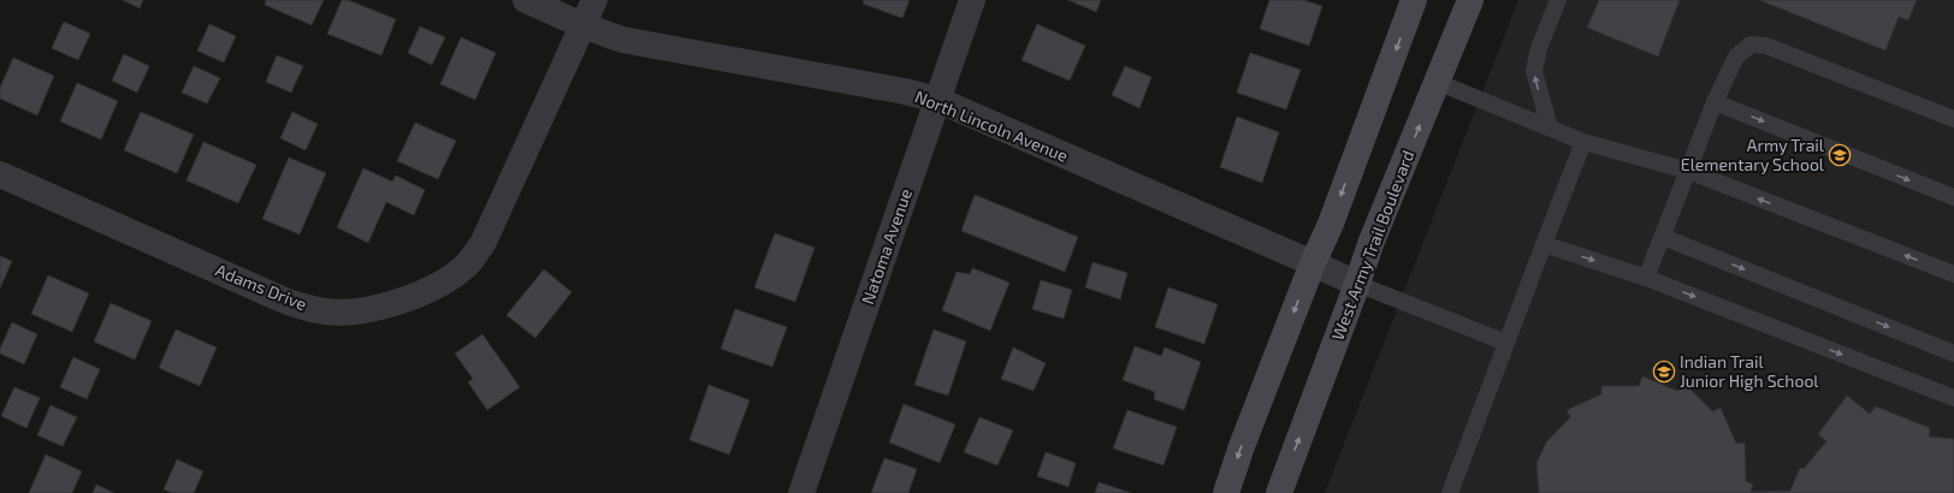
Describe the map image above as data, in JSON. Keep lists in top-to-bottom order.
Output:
{
  "streets": {
    "main road": ["West Army Trail Boulevard"],
    "street": ["North Lincoln Avenue", "Natoma Avenue", "Adams Drive"]
  },
  "crossings": [
    ["North Lincoln Avenue", "West Army Trail Boulevard"],
    ["North Lincoln Avenue", "Natoma Avenue"],
    ["North Lincoln Avenue", "Adams Drive"]
  ],
  "places": {
    "school or university": ["Army Trail Elementary School", "Indian Trail Junior High School"]
  }
}
